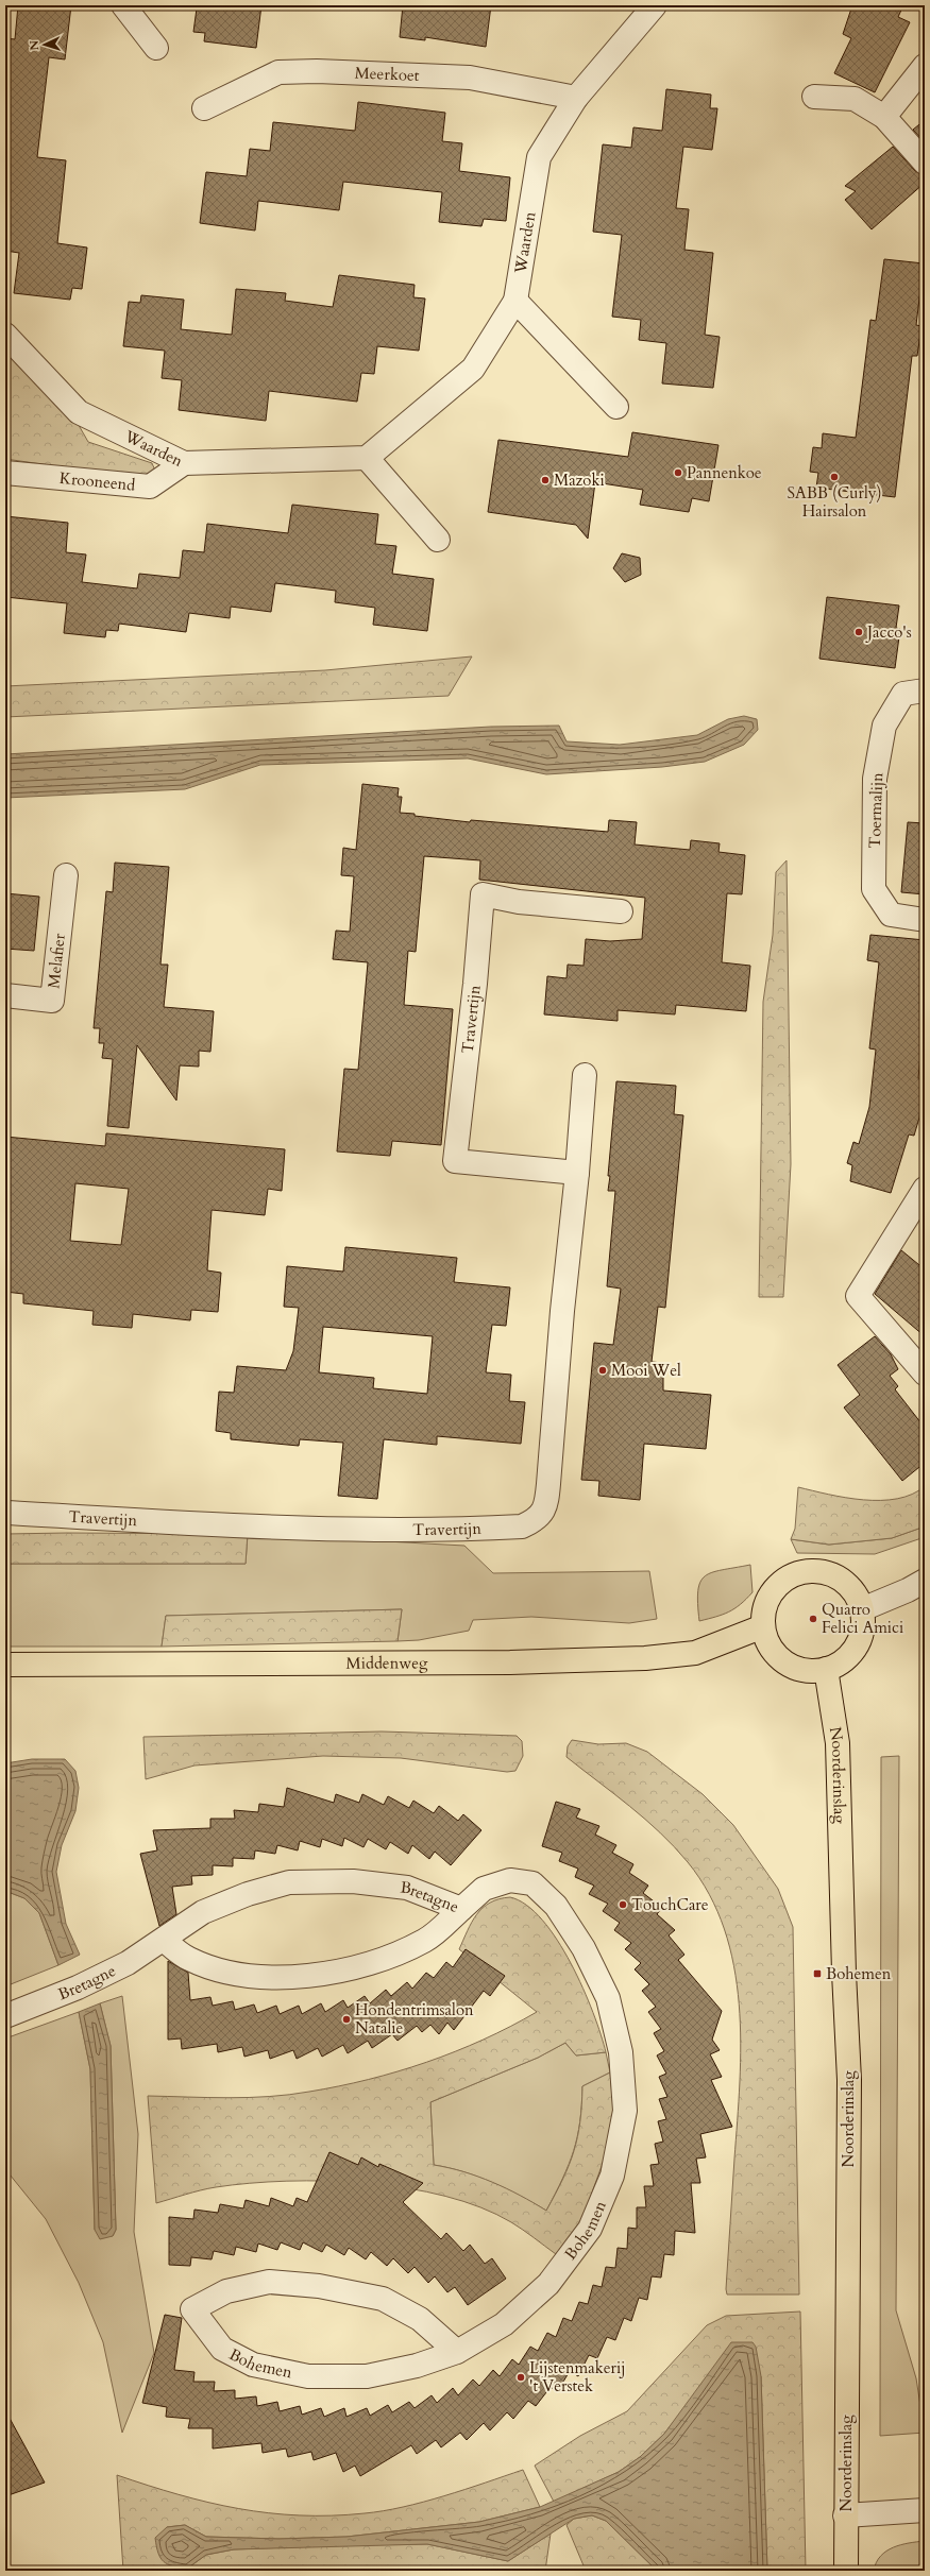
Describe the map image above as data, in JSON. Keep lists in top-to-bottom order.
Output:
{
  "streets": {
    "main road": ["Middenweg", "Noorderinslag"],
    "street": [
      "Meerkoet",
      "Waarden",
      "Krooneend",
      "Toermalijn",
      "Melafier",
      "Travertijn",
      "Bretagne",
      "Bohemen"
    ]
  },
  "crossings": [
    ["Meerkoet", "Waarden"],
    ["Waarden", "Krooneend"],
    ["Middenweg", "Noorderinslag"],
    ["Bretagne", "Bohemen"]
  ],
  "places": {
    "other": [
      "Pannenkoe",
      "SABB (Curly) Hairsalon",
      "Mazoki",
      "Jacco's",
      "Mooi Wel",
      "Quatro Felici Amici",
      "TouchCare",
      "Hondentrimsalon Natalie",
      "Lijstenmakerij 't Verstek"
    ],
    "transit": ["Bohemen"]
  },
  "north": "left"
}
